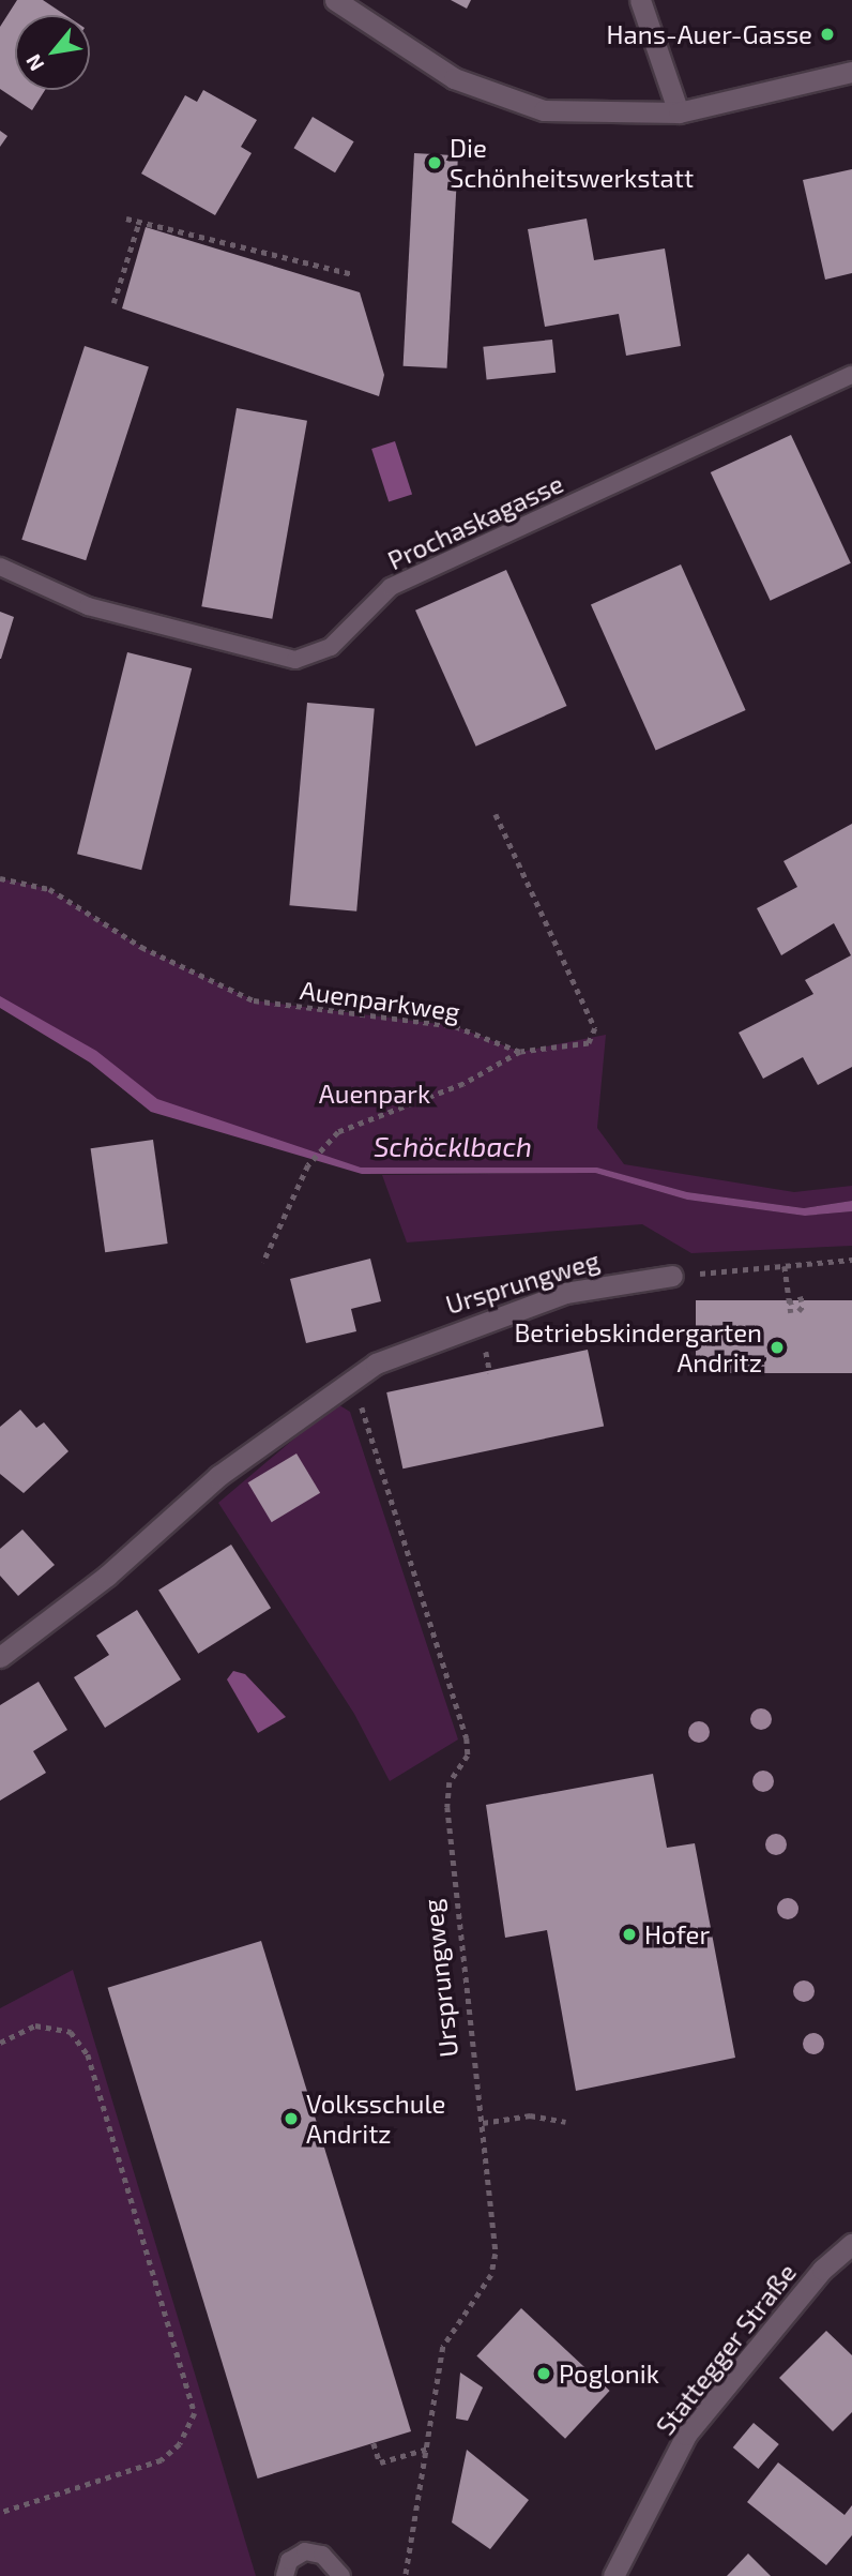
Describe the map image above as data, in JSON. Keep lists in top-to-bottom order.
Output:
{
  "streets": {
    "street": ["Ursprungweg", "Stattegger Straße"],
    "lane": ["Prochaskagasse"],
    "path": ["Auenparkweg"]
  },
  "water": ["Schöcklbach"],
  "parks": ["Auenpark"],
  "places": [
    "Hans-Auer-Gasse",
    "Die Schönheitswerkstatt",
    "Betriebskindergarten Andritz",
    "Hofer",
    "Volksschule Andritz",
    "Poglonik"
  ],
  "north": "bottom left"
}
